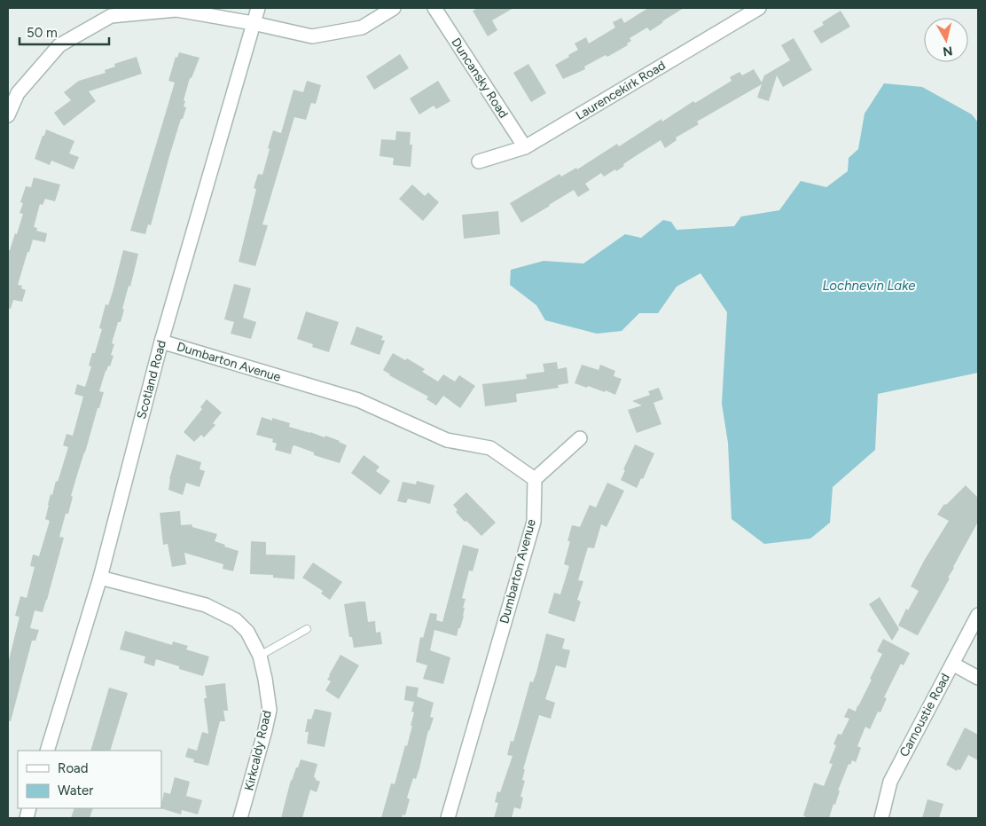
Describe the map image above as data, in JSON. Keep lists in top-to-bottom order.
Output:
{
  "streets": {
    "street": [
      "Duncansky Road",
      "Laurencekirk Road",
      "Dumbarton Avenue",
      "Scotland Road",
      "Carnoustie Road",
      "Kirkcaldy Road"
    ]
  },
  "crossings": [
    ["Duncansky Road", "Laurencekirk Road"],
    ["Dumbarton Avenue", "Scotland Road"],
    ["Scotland Road", "Kirkcaldy Road"]
  ],
  "water": ["Lochnevin Lake"],
  "legend": ["Road", "Water"],
  "scale_bar": "50 m",
  "north": "bottom"
}
